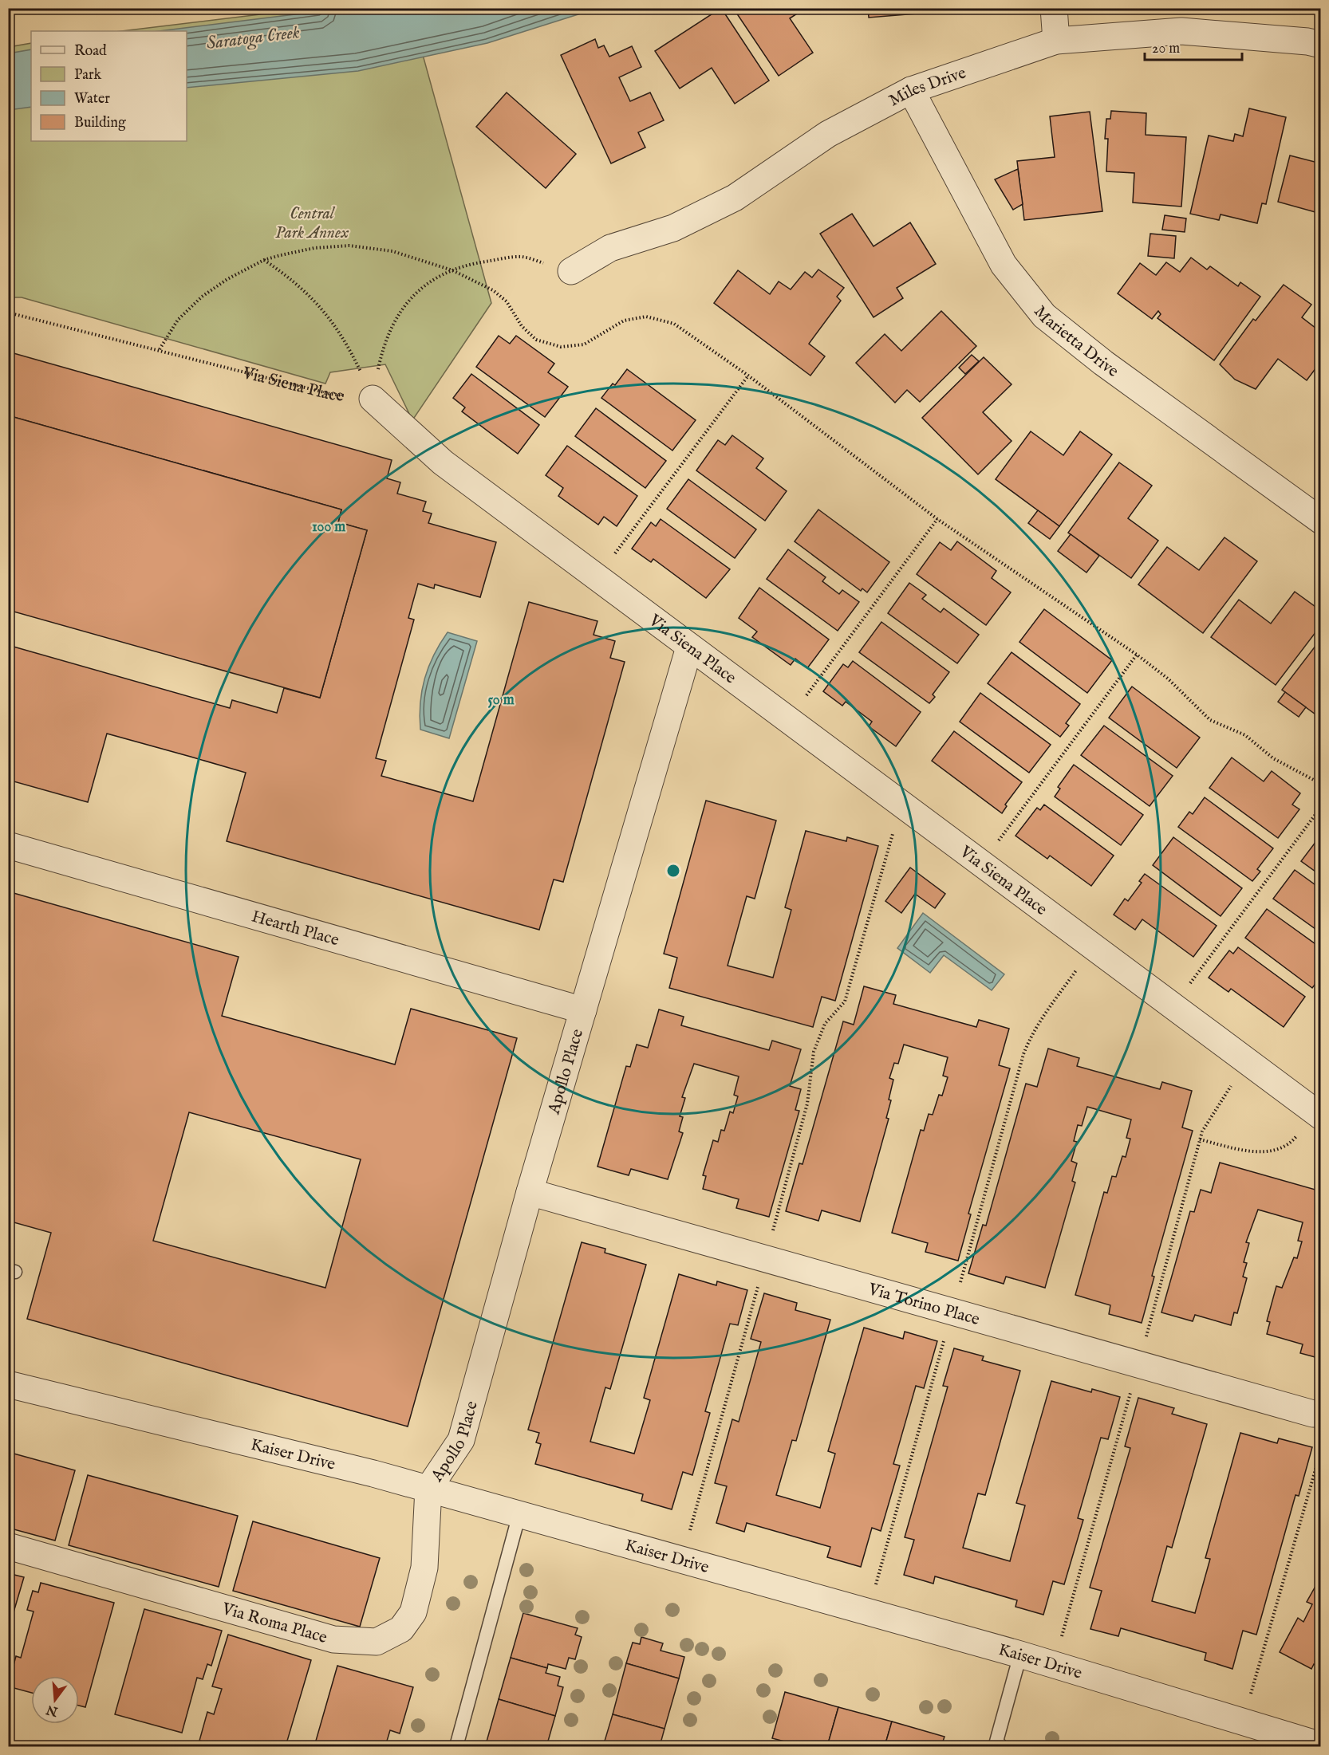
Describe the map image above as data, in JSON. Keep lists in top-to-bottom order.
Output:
{
  "streets": {
    "street": [
      "Miles Drive",
      "Marietta Drive",
      "Via Siena Place",
      "Hearth Place",
      "Apollo Place",
      "Via Torino Place",
      "Kaiser Drive",
      "Via Roma Place"
    ]
  },
  "crossings": [
    ["Miles Drive", "Marietta Drive"],
    ["Via Siena Place", "Apollo Place"],
    ["Hearth Place", "Apollo Place"],
    ["Apollo Place", "Via Torino Place"],
    ["Apollo Place", "Kaiser Drive"],
    ["Apollo Place", "Via Roma Place"],
    ["Kaiser Drive", "Via Roma Place"]
  ],
  "water": ["Saratoga Creek"],
  "parks": ["Central Park Annex"],
  "legend": [
    "Road",
    "Park",
    "Water",
    "Building"
  ],
  "scale_bar": "20 m",
  "north": "bottom",
  "rings": ["100 m", "50 m"]
}
